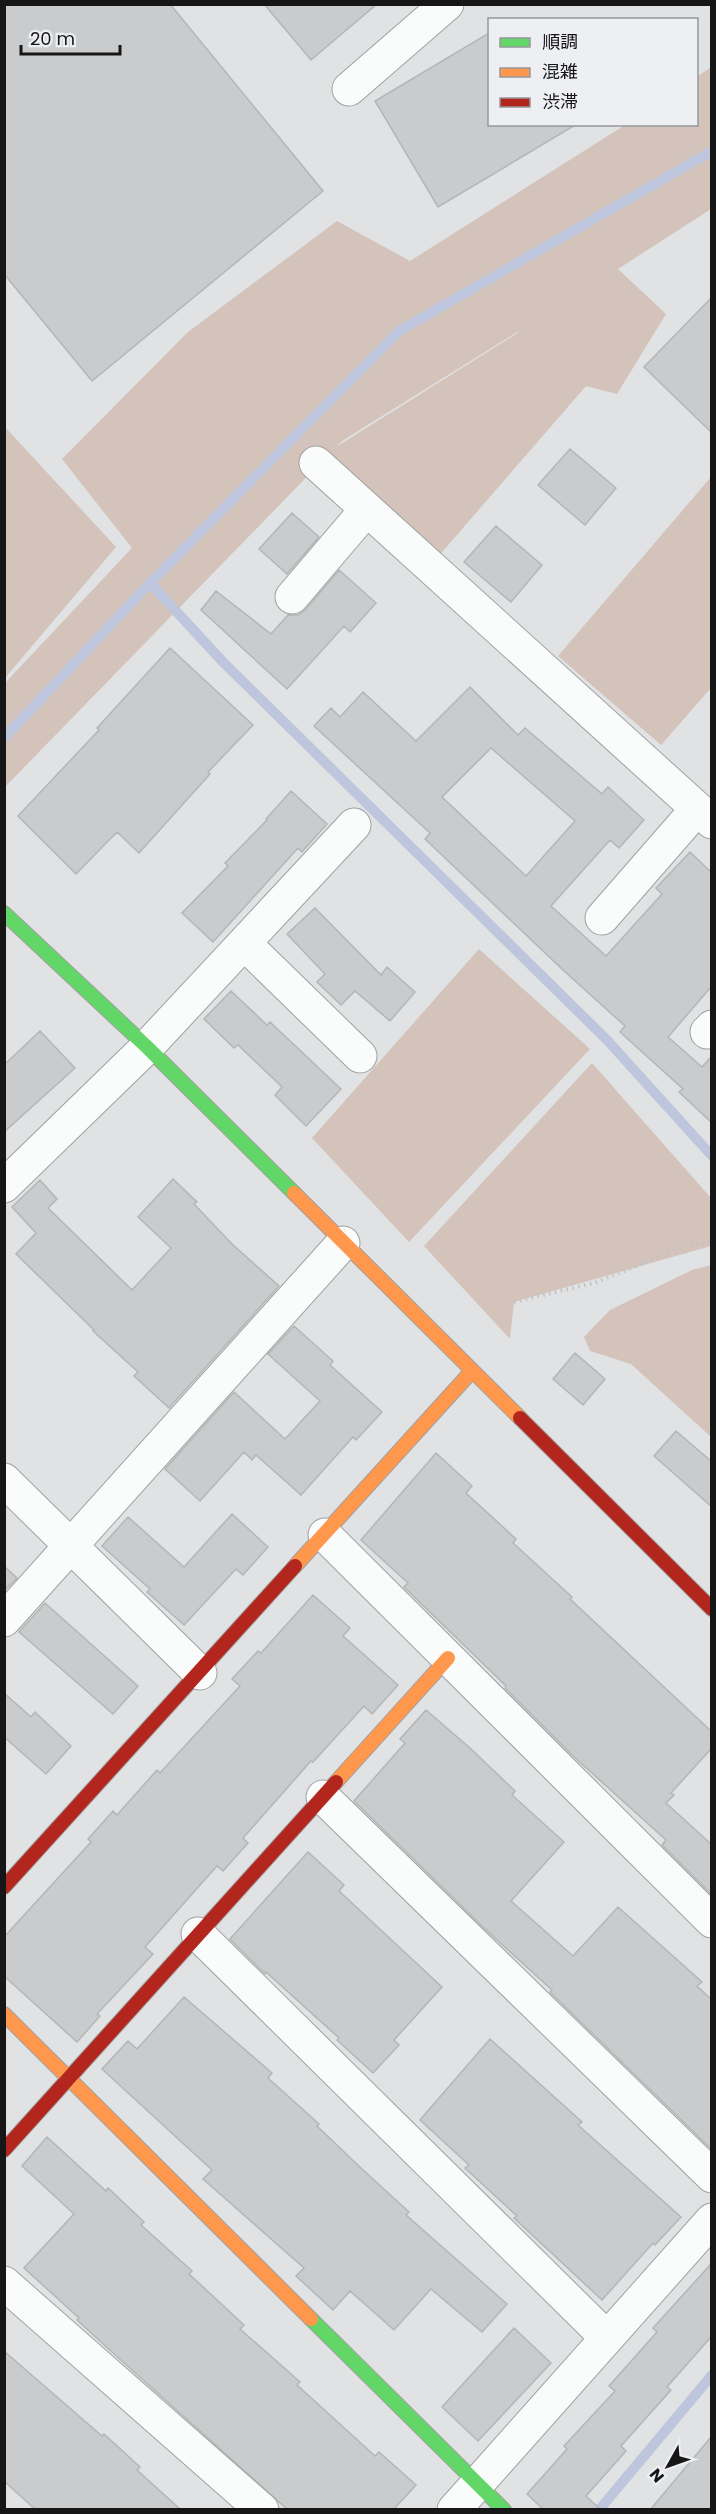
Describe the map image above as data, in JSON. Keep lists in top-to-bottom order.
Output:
{
  "legend": ["順調", "混雑", "渋滞"],
  "scale_bar": "20 m",
  "north": "bottom left"
}
